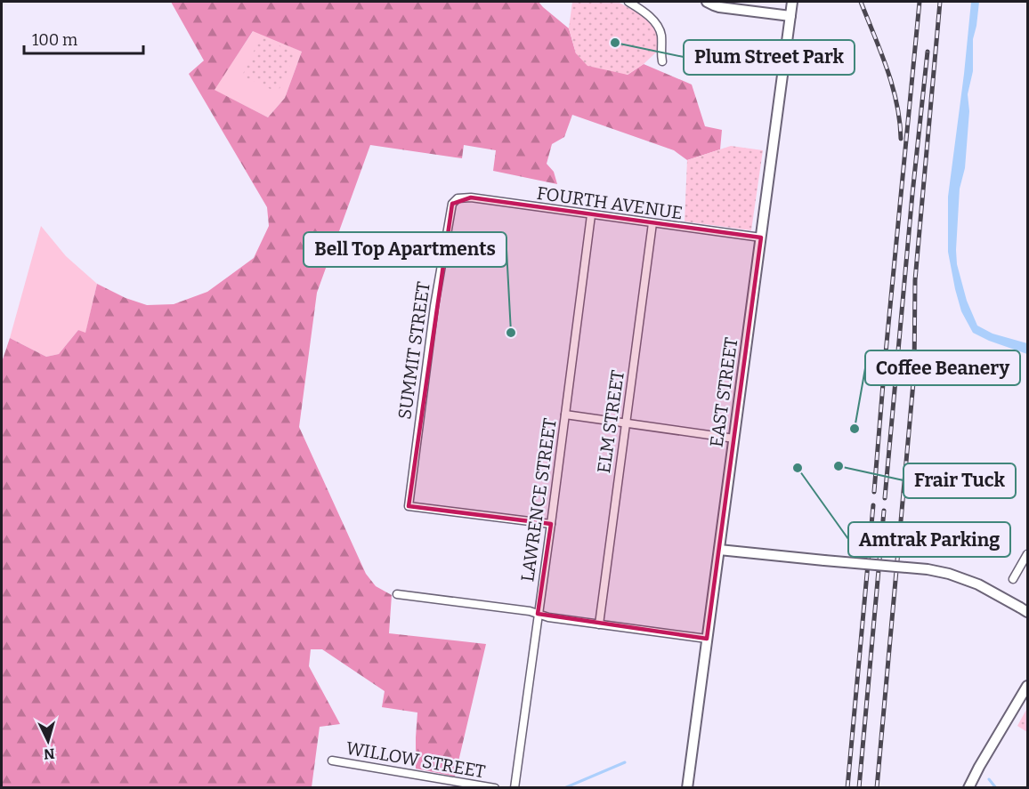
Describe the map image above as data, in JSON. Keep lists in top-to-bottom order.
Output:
{
  "streets": {
    "street": [
      "FOURTH AVENUE",
      "SUMMIT STREET",
      "EAST STREET",
      "ELM STREET",
      "LAWRENCE STREET",
      "WILLOW STREET"
    ]
  },
  "crossings": [
    ["FOURTH AVENUE", "SUMMIT STREET"],
    ["FOURTH AVENUE", "EAST STREET"],
    ["FOURTH AVENUE", "ELM STREET"],
    ["FOURTH AVENUE", "LAWRENCE STREET"],
    ["SUMMIT STREET", "LAWRENCE STREET"]
  ],
  "places": [
    "Plum Street Park",
    "Bell Top Apartments",
    "Coffee Beanery",
    "Frair Tuck",
    "Amtrak Parking"
  ],
  "scale_bar": "100 m",
  "north": "bottom"
}
